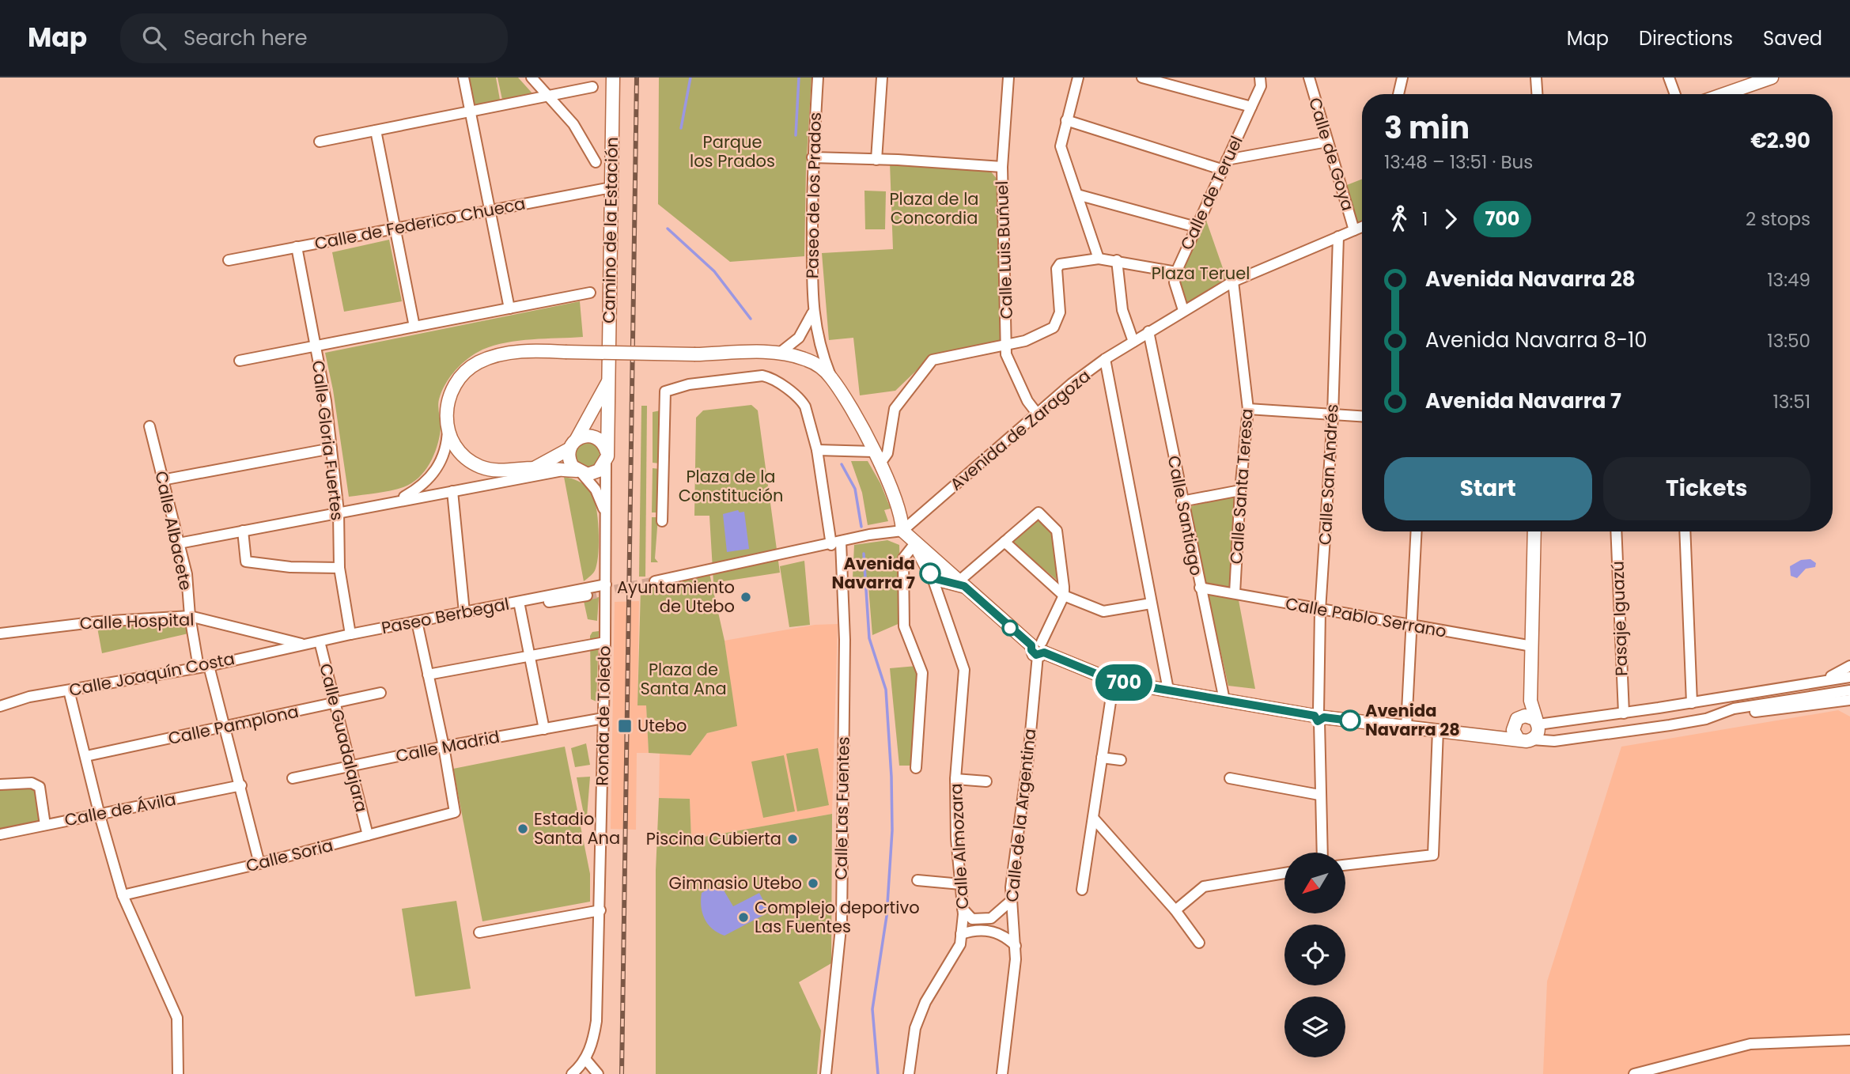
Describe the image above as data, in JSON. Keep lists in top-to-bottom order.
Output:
{
  "streets": {
    "street": [
      "Calle de Goya",
      "Calle de Teruel",
      "Paseo de los Prados",
      "Calle de Federico Chueca",
      "Camino de la Estación",
      "Calle Luis Buñuel",
      "Avenida de Zaragoza",
      "Calle Gloria Fuertes",
      "Calle San Andrés",
      "Calle Santa Teresa",
      "Calle Santiago",
      "Calle Albacete",
      "Paseo Berbegal",
      "Calle Pablo Serrano",
      "Pasaje Iguazú",
      "Calle Hospital",
      "Calle Joaquín Costa",
      "Ronda de Toledo",
      "Calle Pamplona",
      "Calle Guadalajara",
      "Calle Madrid",
      "Calle Las Fuentes",
      "Calle de Ávila",
      "Calle de la Argentina",
      "Calle Almozara",
      "Calle Soria"
    ]
  },
  "crossings": [
    ["Calle de Goya", "Avenida de Zaragoza"],
    ["Calle de Federico Chueca", "Camino de la Estación"],
    ["Calle de Federico Chueca", "Calle Gloria Fuertes"],
    ["Camino de la Estación", "Ronda de Toledo"],
    ["Calle Luis Buñuel", "Avenida de Zaragoza"],
    ["Avenida de Zaragoza", "Calle San Andrés"],
    ["Avenida de Zaragoza", "Calle Santa Teresa"],
    ["Avenida de Zaragoza", "Calle Santiago"],
    ["Calle Gloria Fuertes", "Paseo Berbegal"],
    ["Calle San Andrés", "Calle Pablo Serrano"],
    ["Calle Santa Teresa", "Calle Pablo Serrano"],
    ["Calle Santiago", "Calle Pablo Serrano"],
    ["Calle Albacete", "Calle Hospital"],
    ["Calle Albacete", "Calle Joaquín Costa"],
    ["Calle Albacete", "Calle Pamplona"],
    ["Calle Albacete", "Calle de Ávila"],
    ["Calle Albacete", "Calle Soria"],
    ["Paseo Berbegal", "Calle Hospital"],
    ["Paseo Berbegal", "Calle Joaquín Costa"],
    ["Paseo Berbegal", "Calle Guadalajara"],
    ["Calle Hospital", "Calle Joaquín Costa"],
    ["Ronda de Toledo", "Calle Madrid"],
    ["Calle Pamplona", "Calle Guadalajara"],
    ["Calle Guadalajara", "Calle Madrid"],
    ["Calle Guadalajara", "Calle Soria"],
    ["Calle Madrid", "Calle Soria"]
  ],
  "parks": [
    "Parque los Prados",
    "Plaza de la Concordia",
    "Plaza Teruel",
    "Plaza de la Constitución",
    "Plaza de Santa Ana"
  ],
  "places": {
    "other": [
      "Avenida Navarra 7",
      "Ayuntamiento de Utebo",
      "Avenida Navarra 28",
      "Estadio Santa Ana",
      "Piscina Cubierta",
      "Gimnasio Utebo",
      "Complejo deportivo Las Fuentes"
    ],
    "transit": ["Utebo"]
  },
  "lines": ["bus line 700"],
  "north": "bottom left",
  "page": {
    "header": "Map",
    "search": "Search here",
    "nav": ["Map", "Directions", "Saved"],
    "on_map": "700",
    "heading": ["3 min", "13:48 – 13:51 · Bus", "€2.90"],
    "legs": ["1", "700", "2 stops"],
    "list": [
      {
        "name": "Avenida Navarra 28",
        "value": "13:49"
      },
      {
        "name": "Avenida Navarra 8-10",
        "value": "13:50"
      },
      {
        "name": "Avenida Navarra 7",
        "value": "13:51"
      }
    ],
    "buttons": ["Start", "Tickets"]
  }
}
